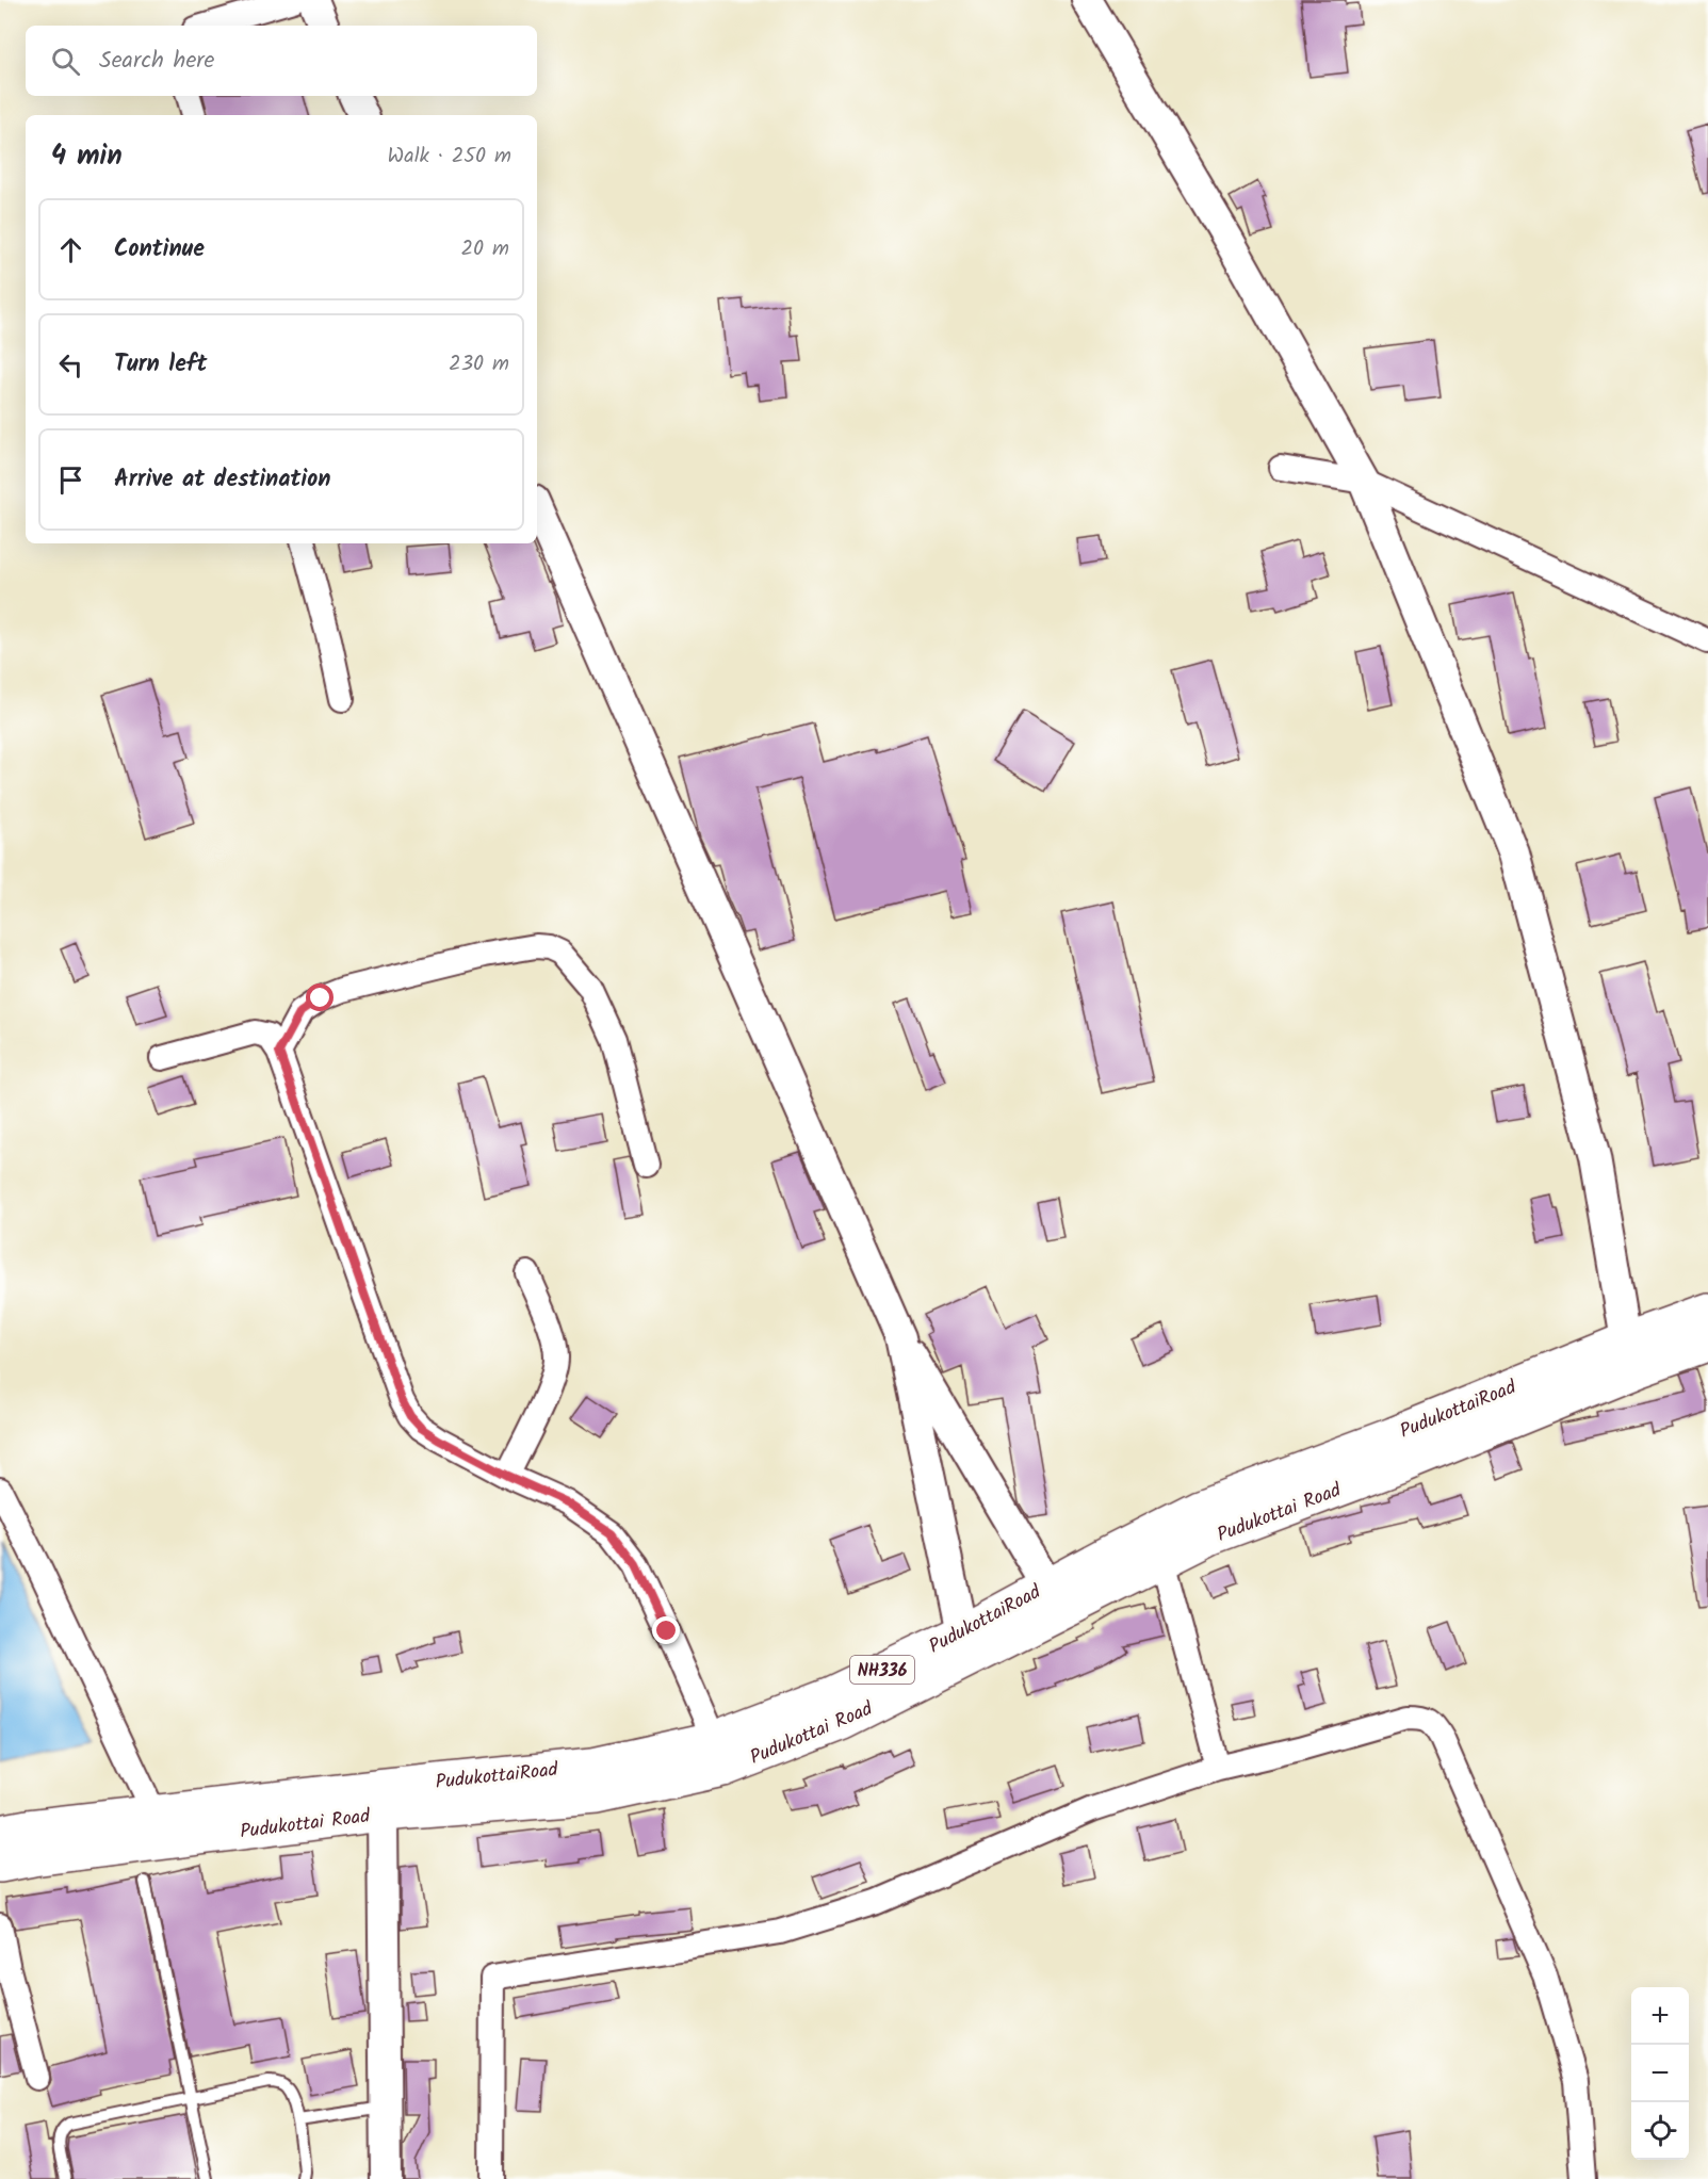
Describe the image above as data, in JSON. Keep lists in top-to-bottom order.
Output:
{
  "streets": {
    "highway": ["PudukottaiRoad", "Pudukottai Road", "NH336"]
  },
  "crossings": [
    ["PudukottaiRoad", "Pudukottai Road"],
    ["Pudukottai Road", "NH336"]
  ],
  "page": {
    "search": "Search here",
    "heading": ["4 min", "Walk · 250 m"],
    "list": [
      ["Continue", "20 m"],
      ["Turn left", "230 m"],
      "Arrive at destination"
    ],
    "map_buttons": ["+", "−"]
  }
}
